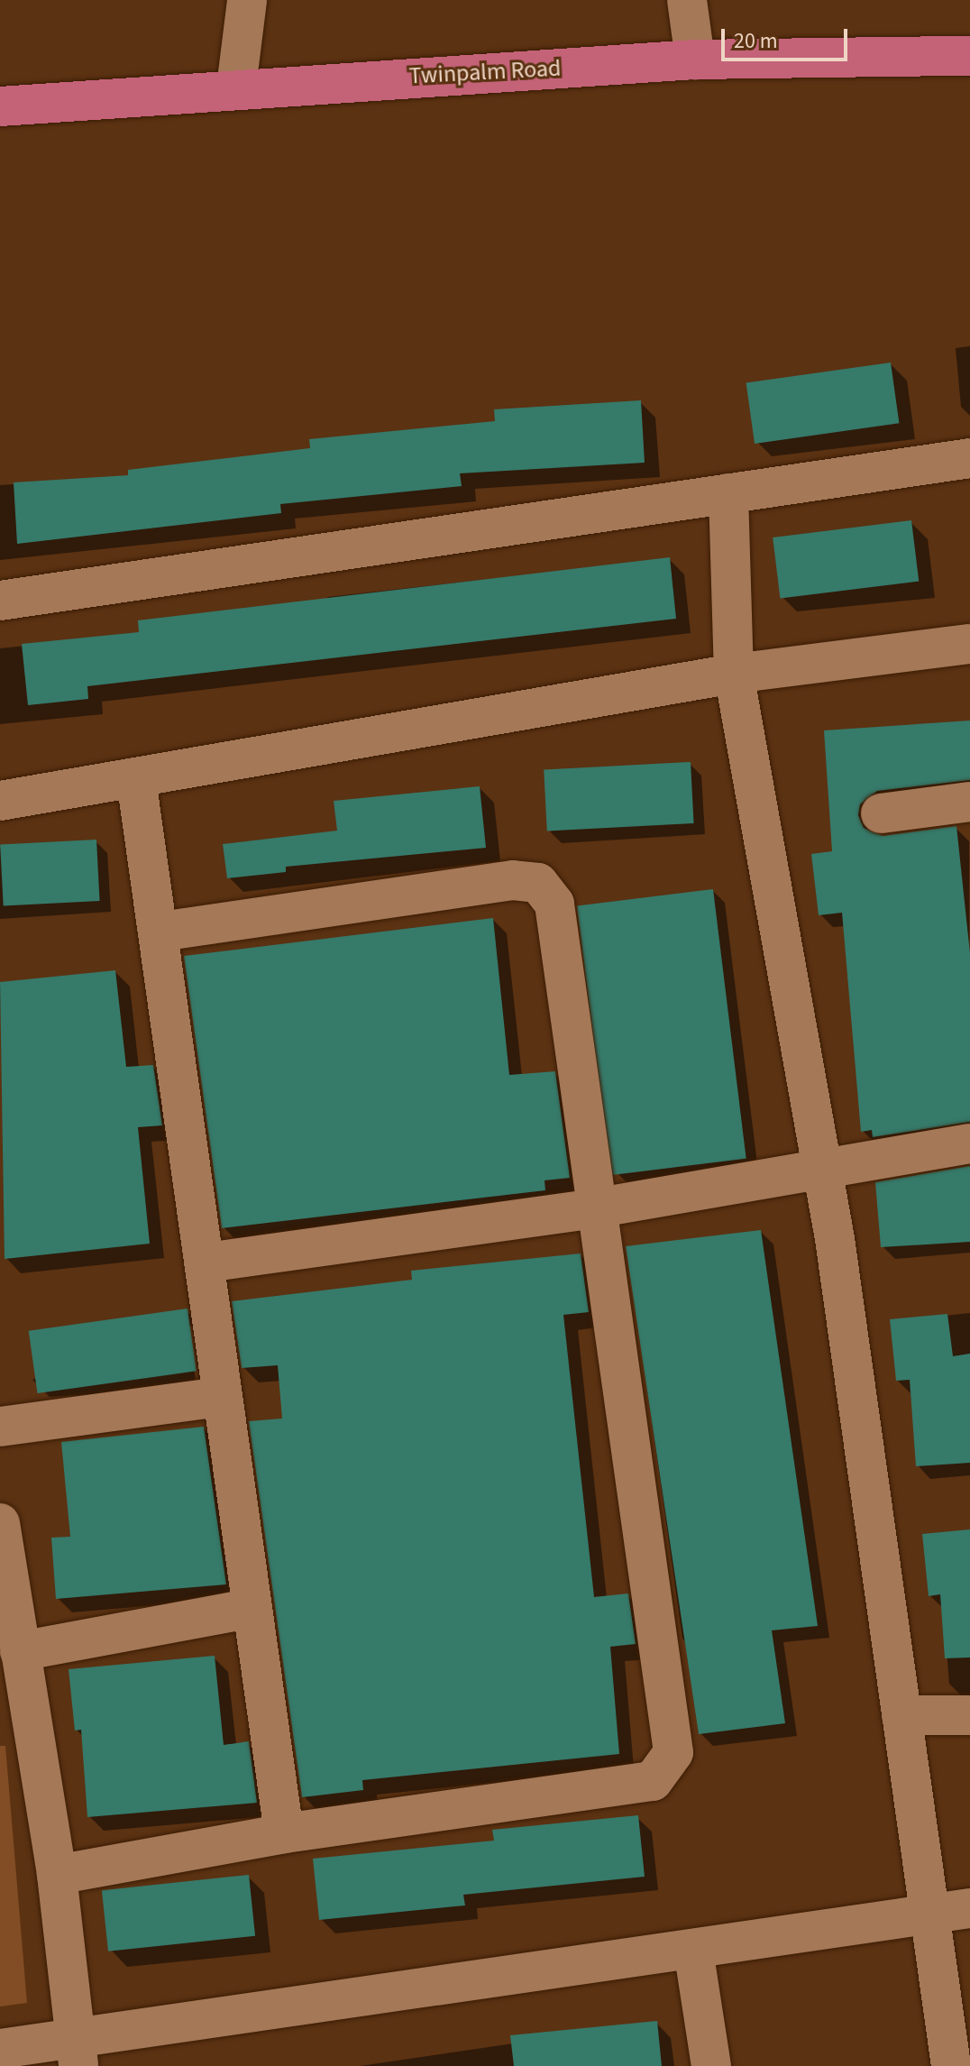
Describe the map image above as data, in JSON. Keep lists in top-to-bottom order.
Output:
{
  "streets": {
    "main road": ["Twinpalm Road"]
  },
  "scale_bar": "20 m"
}
